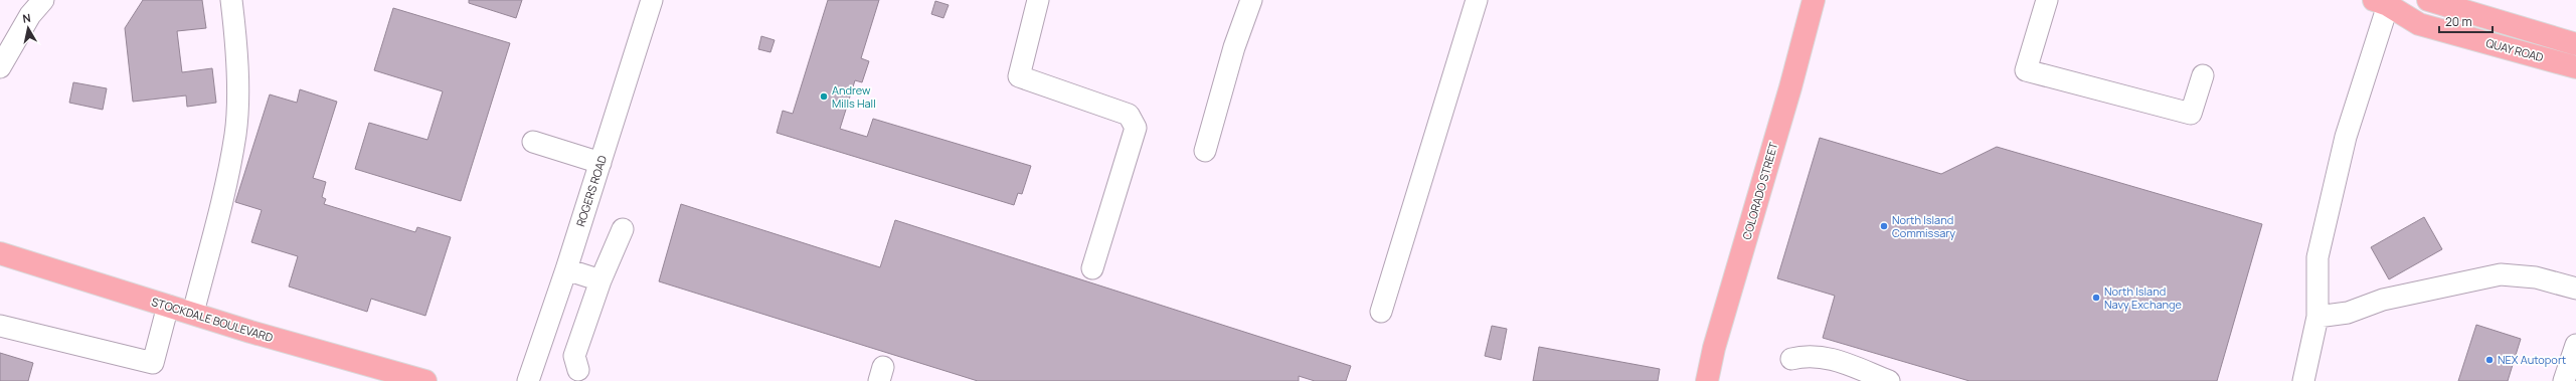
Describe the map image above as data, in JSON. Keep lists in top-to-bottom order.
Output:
{
  "streets": {
    "main road": ["QUAY ROAD", "COLORADO STREET", "STOCKDALE BOULEVARD"],
    "street": ["ROGERS ROAD"]
  },
  "places": [
    "Andrew Mills Hall",
    "North Island Commissary",
    "North Island Navy Exchange",
    "NEX Autoport"
  ],
  "scale_bar": "20 m",
  "north": "top"
}
